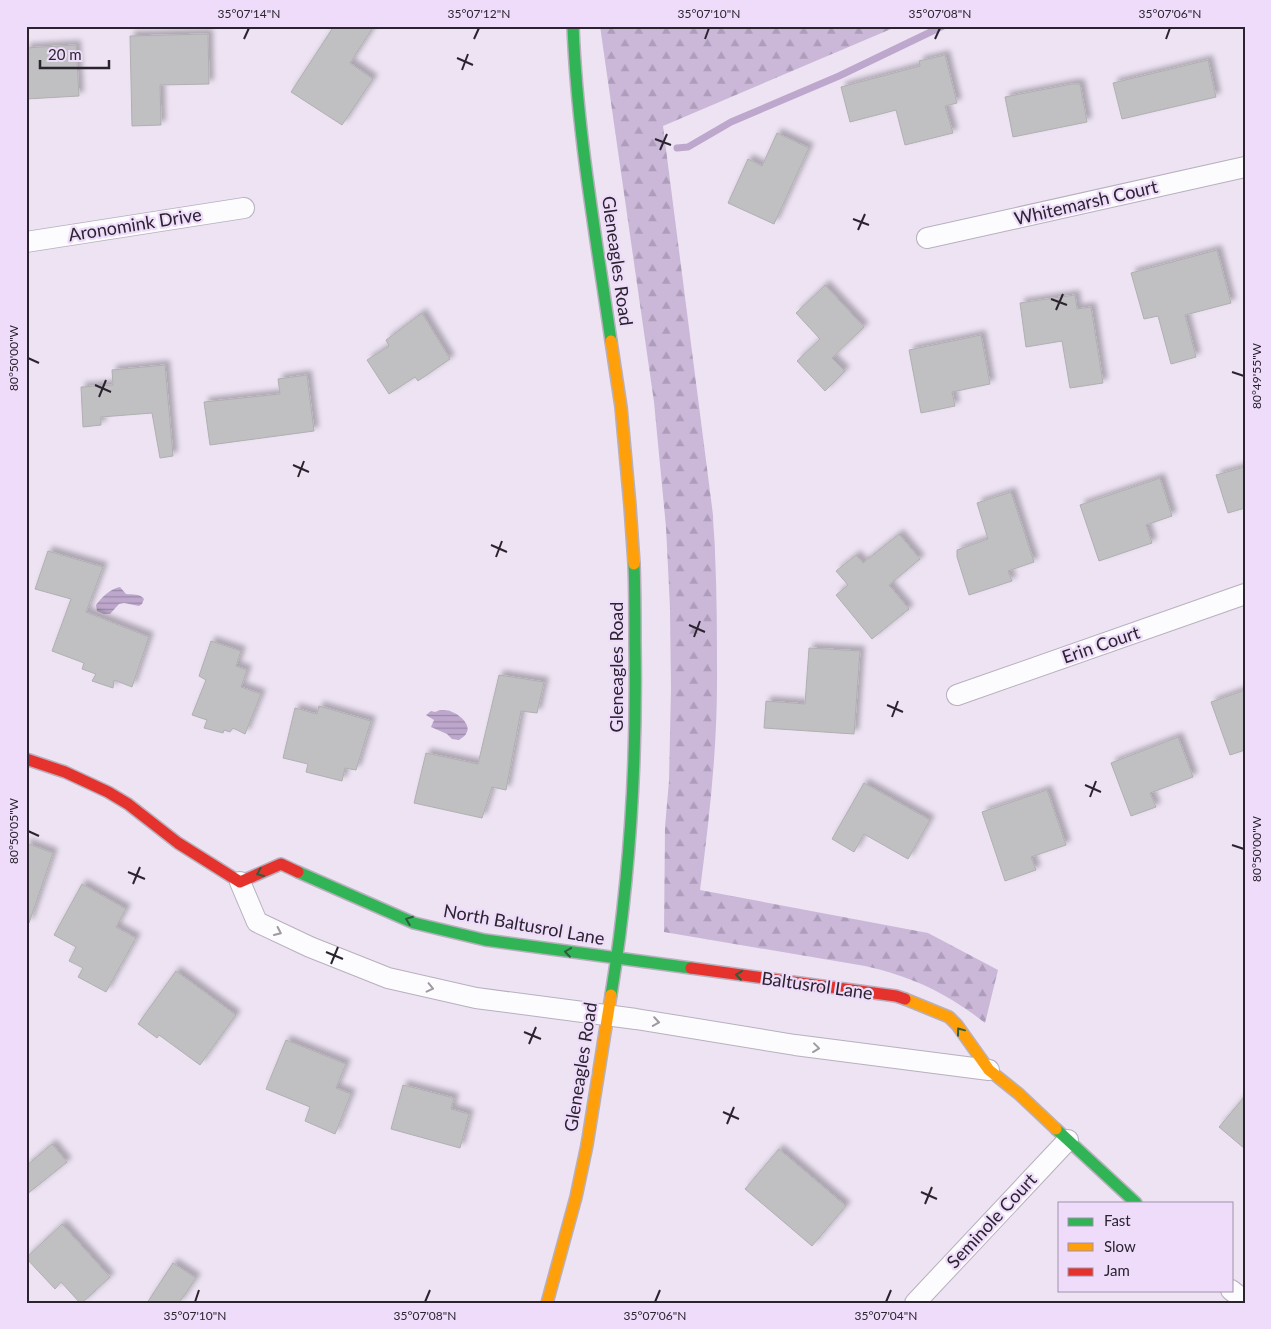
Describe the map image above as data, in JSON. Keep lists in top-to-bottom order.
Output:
{
  "streets": {
    "street": [
      "Whitemarsh Court",
      "Aronomink Drive",
      "Gleneagles Road",
      "Erin Court",
      "North Baltusrol Lane",
      "Baltusrol Lane",
      "Seminole Court"
    ]
  },
  "crossings": [
    ["Gleneagles Road", "North Baltusrol Lane"],
    ["Gleneagles Road", "Baltusrol Lane"],
    ["North Baltusrol Lane", "Baltusrol Lane"],
    ["Baltusrol Lane", "Seminole Court"]
  ],
  "legend": ["Fast", "Slow", "Jam"],
  "scale_bar": "20 m",
  "coordinates": [
    "35°07'14\"N",
    "35°07'12\"N",
    "35°07'10\"N",
    "35°07'08\"N",
    "35°07'06\"N",
    "80°50'00\"W",
    "80°49'55\"W",
    "80°50'05\"W",
    "35°07'04\"N"
  ]
}
